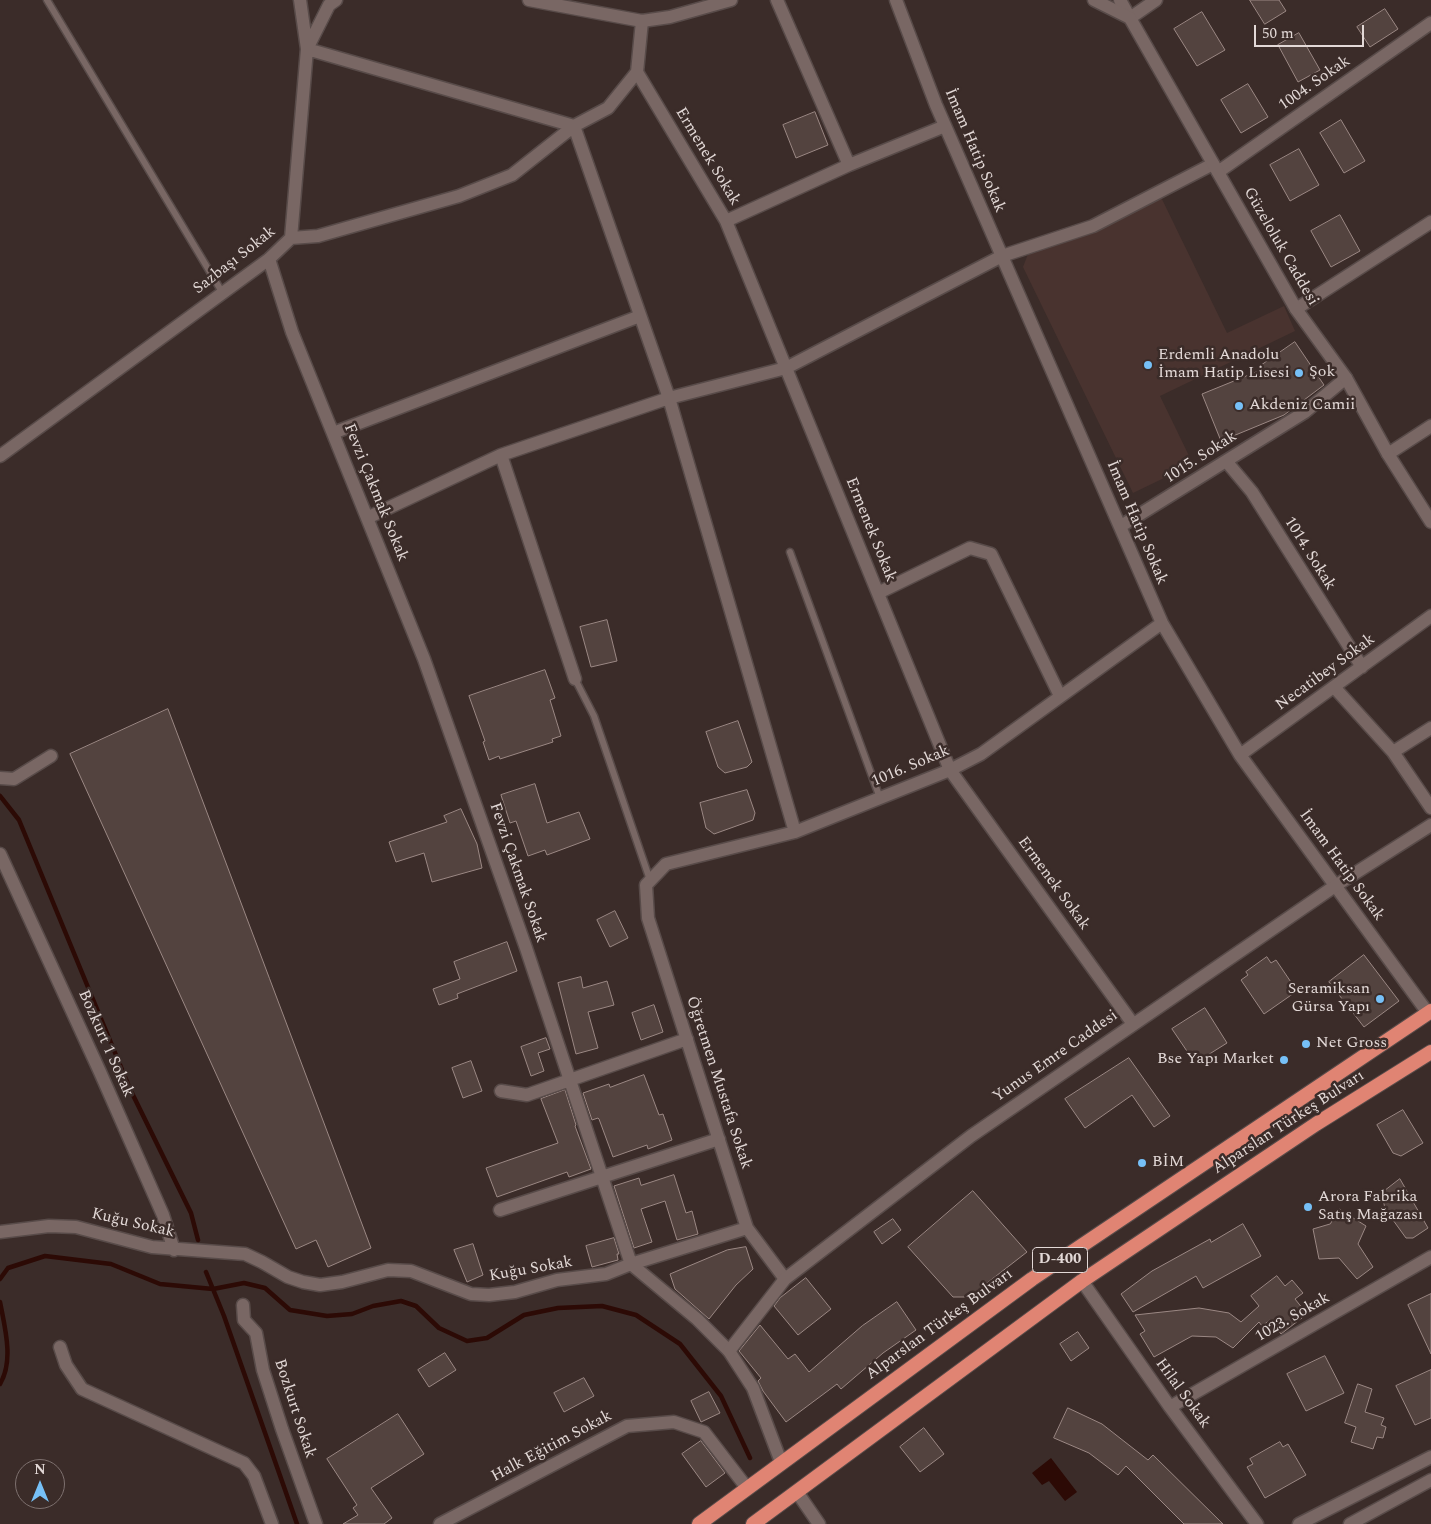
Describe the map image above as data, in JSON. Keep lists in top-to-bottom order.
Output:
{
  "streets": {
    "highway": ["Alparslan Türkeş Bulvarı", "D-400"],
    "street": [
      "1004. Sokak",
      "İmam Hatip Sokak",
      "Ermenek Sokak",
      "Güzeloluk Caddesi",
      "Sazbaşı Sokak",
      "1015. Sokak",
      "Fevzi Çakmak Sokak",
      "1014. Sokak",
      "Necatibey Sokak",
      "1016. Sokak",
      "Bozkurt 1 Sokak",
      "Yunus Emre Caddesi",
      "Öğretmen Mustafa Sokak",
      "Kuğu Sokak",
      "1023. Sokak",
      "Hilal Sokak",
      "Bozkurt Sokak",
      "Halk Eğitim Sokak"
    ]
  },
  "crossings": [
    ["1004. Sokak", "İmam Hatip Sokak"],
    ["1004. Sokak", "Ermenek Sokak"],
    ["1004. Sokak", "Güzeloluk Caddesi"],
    ["1004. Sokak", "Fevzi Çakmak Sokak"],
    ["İmam Hatip Sokak", "1015. Sokak"],
    ["İmam Hatip Sokak", "Necatibey Sokak"],
    ["İmam Hatip Sokak", "1016. Sokak"],
    ["İmam Hatip Sokak", "Yunus Emre Caddesi"],
    ["İmam Hatip Sokak", "Alparslan Türkeş Bulvarı"],
    ["Ermenek Sokak", "1016. Sokak"],
    ["Ermenek Sokak", "Yunus Emre Caddesi"],
    ["Güzeloluk Caddesi", "1015. Sokak"],
    ["Sazbaşı Sokak", "Fevzi Çakmak Sokak"],
    ["1015. Sokak", "1014. Sokak"],
    ["Fevzi Çakmak Sokak", "Kuğu Sokak"],
    ["1014. Sokak", "Necatibey Sokak"],
    ["1016. Sokak", "Öğretmen Mustafa Sokak"],
    ["Bozkurt 1 Sokak", "Kuğu Sokak"],
    ["Yunus Emre Caddesi", "Öğretmen Mustafa Sokak"],
    ["Öğretmen Mustafa Sokak", "Kuğu Sokak"],
    ["Alparslan Türkeş Bulvarı", "Hilal Sokak"],
    ["Alparslan Türkeş Bulvarı", "Halk Eğitim Sokak"],
    ["1023. Sokak", "Hilal Sokak"]
  ],
  "places": [
    "Erdemli Anadolu İmam Hatip Lisesi",
    "Şok",
    "Akdeniz Camii",
    "Seramiksan Gürsa Yapı",
    "Net Gross",
    "Bse Yapı Market",
    "BİM",
    "Arora Fabrika Satış Mağazası"
  ],
  "scale_bar": "50 m",
  "north": "top"
}
